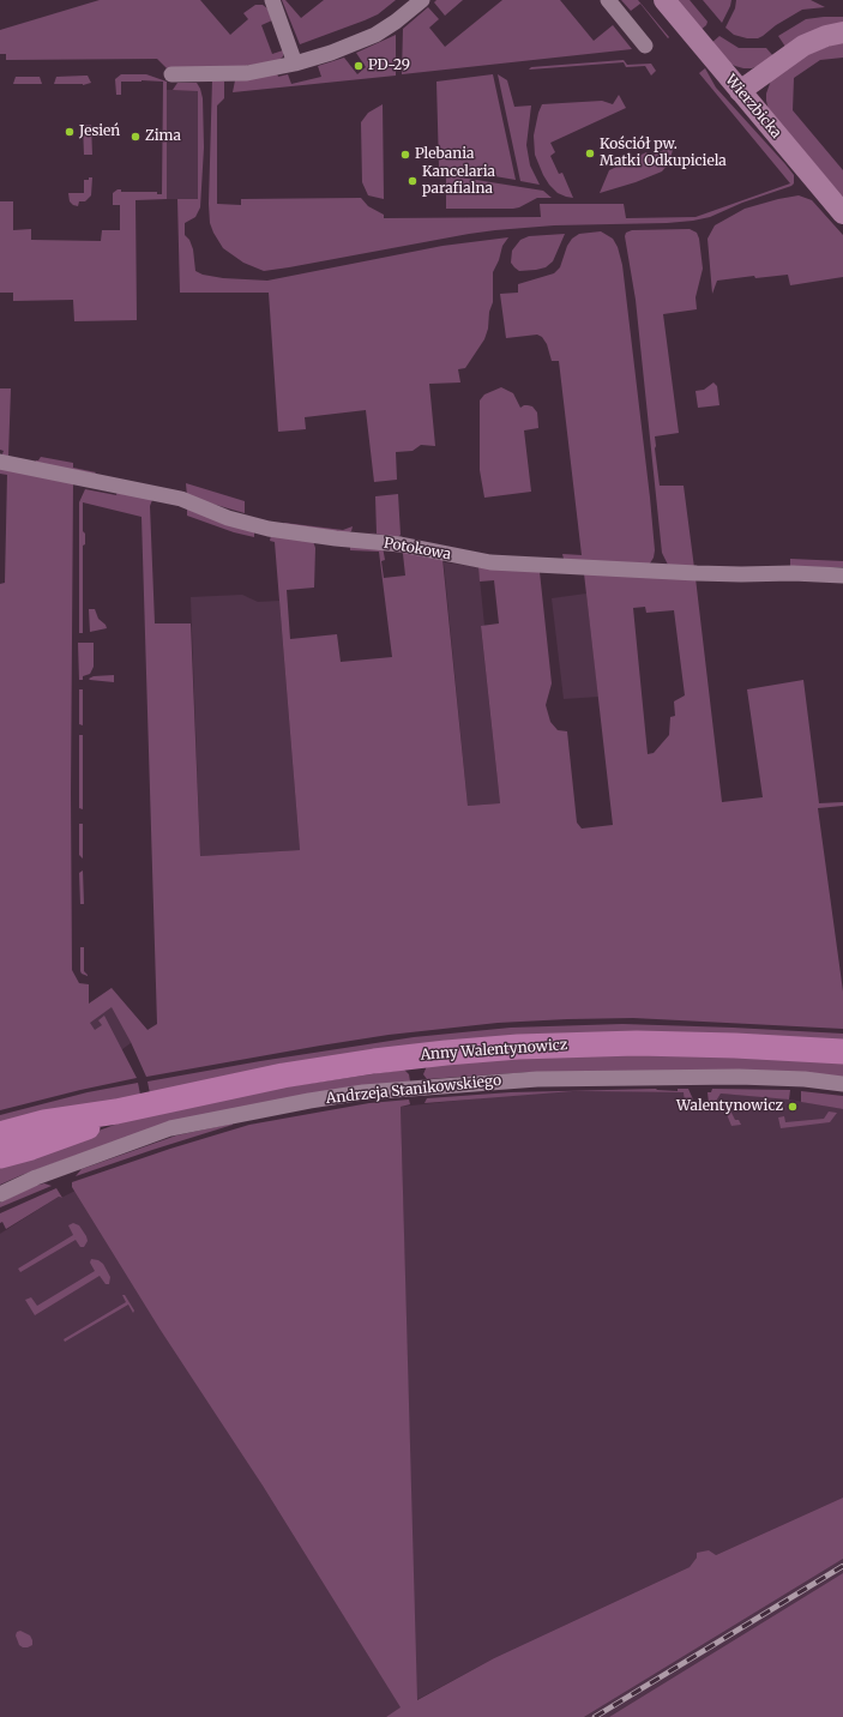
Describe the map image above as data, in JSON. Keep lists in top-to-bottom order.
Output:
{
  "streets": {
    "main road": ["Anny Walentynowicz"],
    "street": ["Wierzbicka", "Potokowa", "Andrzeja Stanikowskiego"]
  },
  "places": [
    "PD-29",
    "Jesień",
    "Zima",
    "Kościół pw. Matki Odkupiciela",
    "Plebania",
    "Kancelaria parafialna",
    "Walentynowicz"
  ]
}
